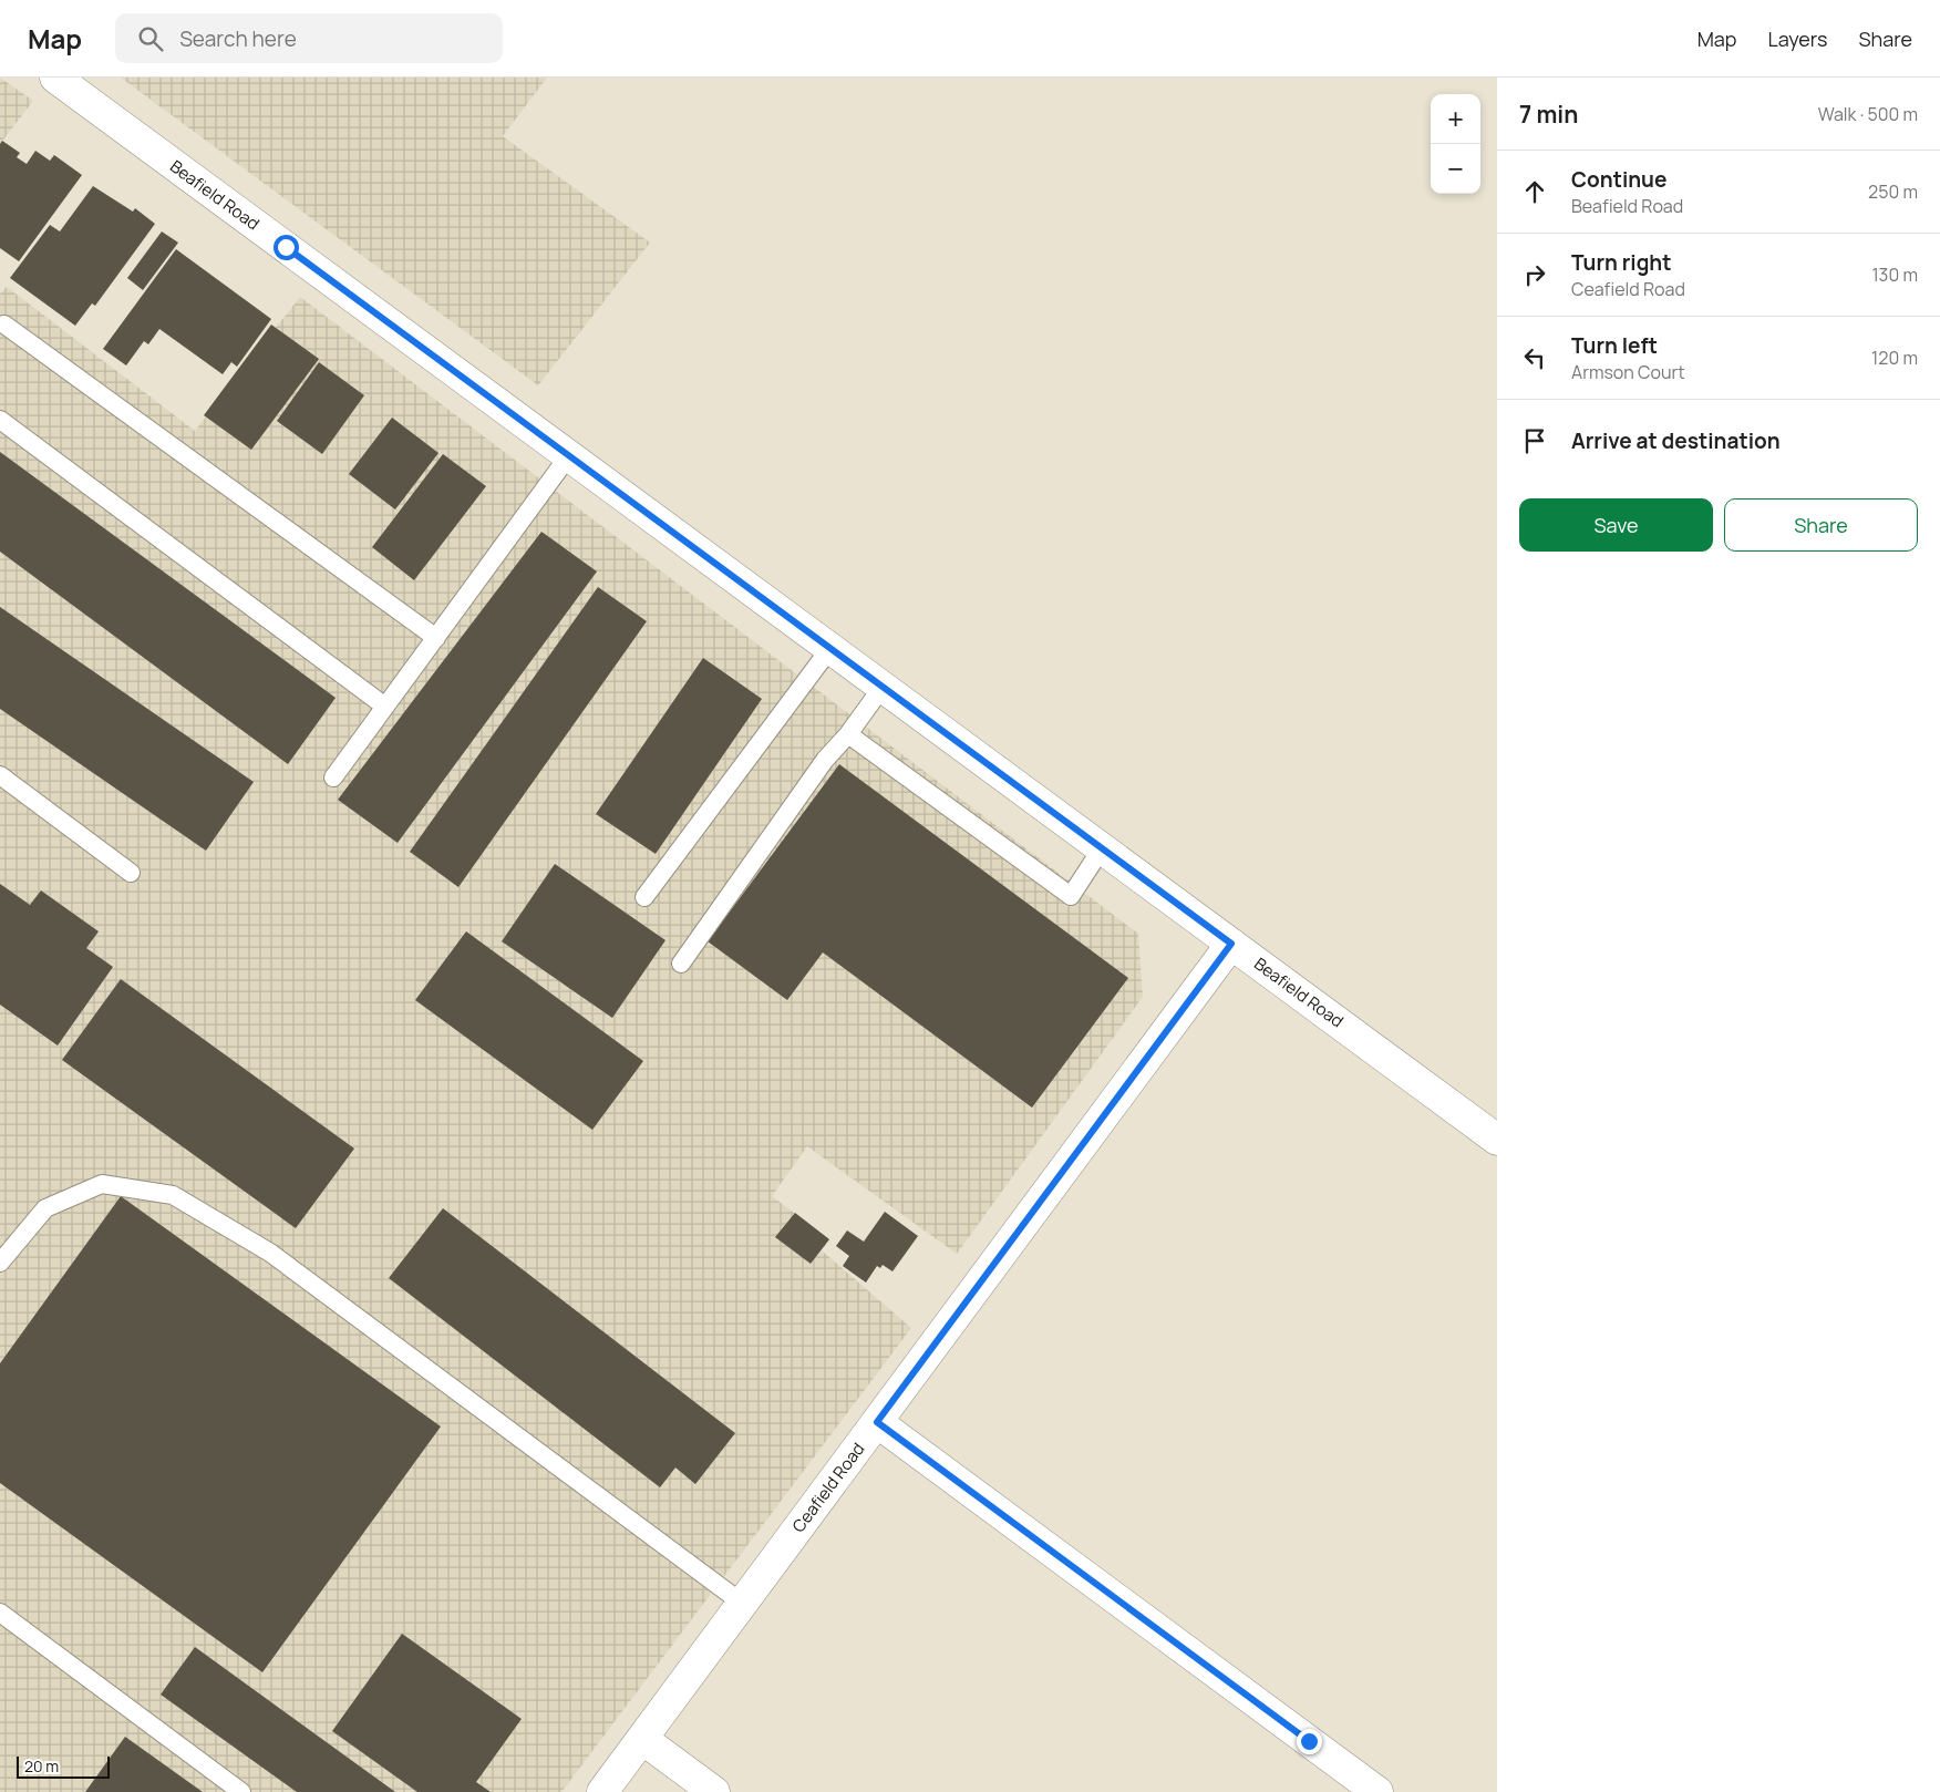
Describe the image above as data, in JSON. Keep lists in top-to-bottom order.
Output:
{
  "streets": {
    "street": ["Beafield Road", "Ceafield Road"]
  },
  "crossings": [
    ["Beafield Road", "Ceafield Road"]
  ],
  "scale_bar": "20 m",
  "page": {
    "header": "Map",
    "search": "Search here",
    "nav": ["Map", "Layers", "Share"],
    "heading": ["7 min", "Walk · 500 m"],
    "map_buttons": ["+", "−"],
    "list": [
      ["Continue", "Beafield Road", "250 m"],
      ["Turn right", "Ceafield Road", "130 m"],
      ["Turn left", "Armson Court", "120 m"],
      "Arrive at destination"
    ],
    "buttons": ["Save", "Share"],
    "scale": "20 m"
  }
}
